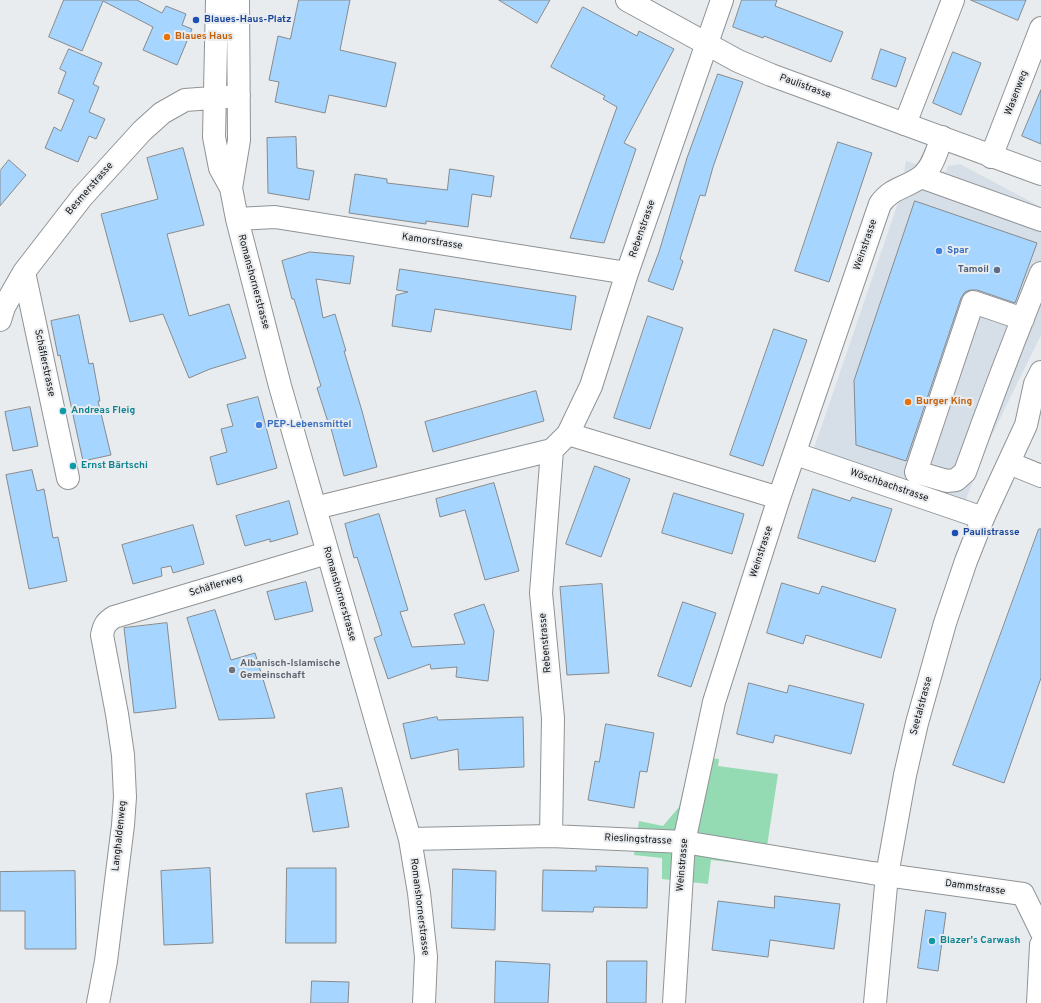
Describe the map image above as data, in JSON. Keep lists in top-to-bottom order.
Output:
{
  "streets": {
    "street": [
      "Paulistrasse",
      "Wasenweg",
      "Besmerstrasse",
      "Rebenstrasse",
      "Kamorstrasse",
      "Weinstrasse",
      "Romanshornerstrasse",
      "Schäflerstrasse",
      "Wöschbachstrasse",
      "Schäflerweg",
      "Seetalstrasse",
      "Langhaldenweg",
      "Rieslingstrasse",
      "Dammstrasse"
    ]
  },
  "crossings": [
    ["Paulistrasse", "Wasenweg"],
    ["Paulistrasse", "Rebenstrasse"],
    ["Paulistrasse", "Weinstrasse"],
    ["Besmerstrasse", "Romanshornerstrasse"],
    ["Besmerstrasse", "Schäflerstrasse"],
    ["Rebenstrasse", "Kamorstrasse"],
    ["Rebenstrasse", "Rieslingstrasse"],
    ["Kamorstrasse", "Romanshornerstrasse"],
    ["Weinstrasse", "Wöschbachstrasse"],
    ["Weinstrasse", "Rieslingstrasse"],
    ["Romanshornerstrasse", "Schäflerweg"],
    ["Romanshornerstrasse", "Rieslingstrasse"],
    ["Wöschbachstrasse", "Seetalstrasse"],
    ["Schäflerweg", "Langhaldenweg"],
    ["Seetalstrasse", "Rieslingstrasse"],
    ["Seetalstrasse", "Dammstrasse"],
    ["Rieslingstrasse", "Dammstrasse"]
  ],
  "places": [
    "Blaues-Haus-Platz",
    "Blaues Haus",
    "Spar",
    "Tamoil",
    "Burger King",
    "Andreas Fleig",
    "PEP-Lebensmittel",
    "Ernst Bärtschi",
    "Paulistrasse",
    "Albanisch-Islamische Gemeinschaft",
    "Blazer's Carwash"
  ]
}
